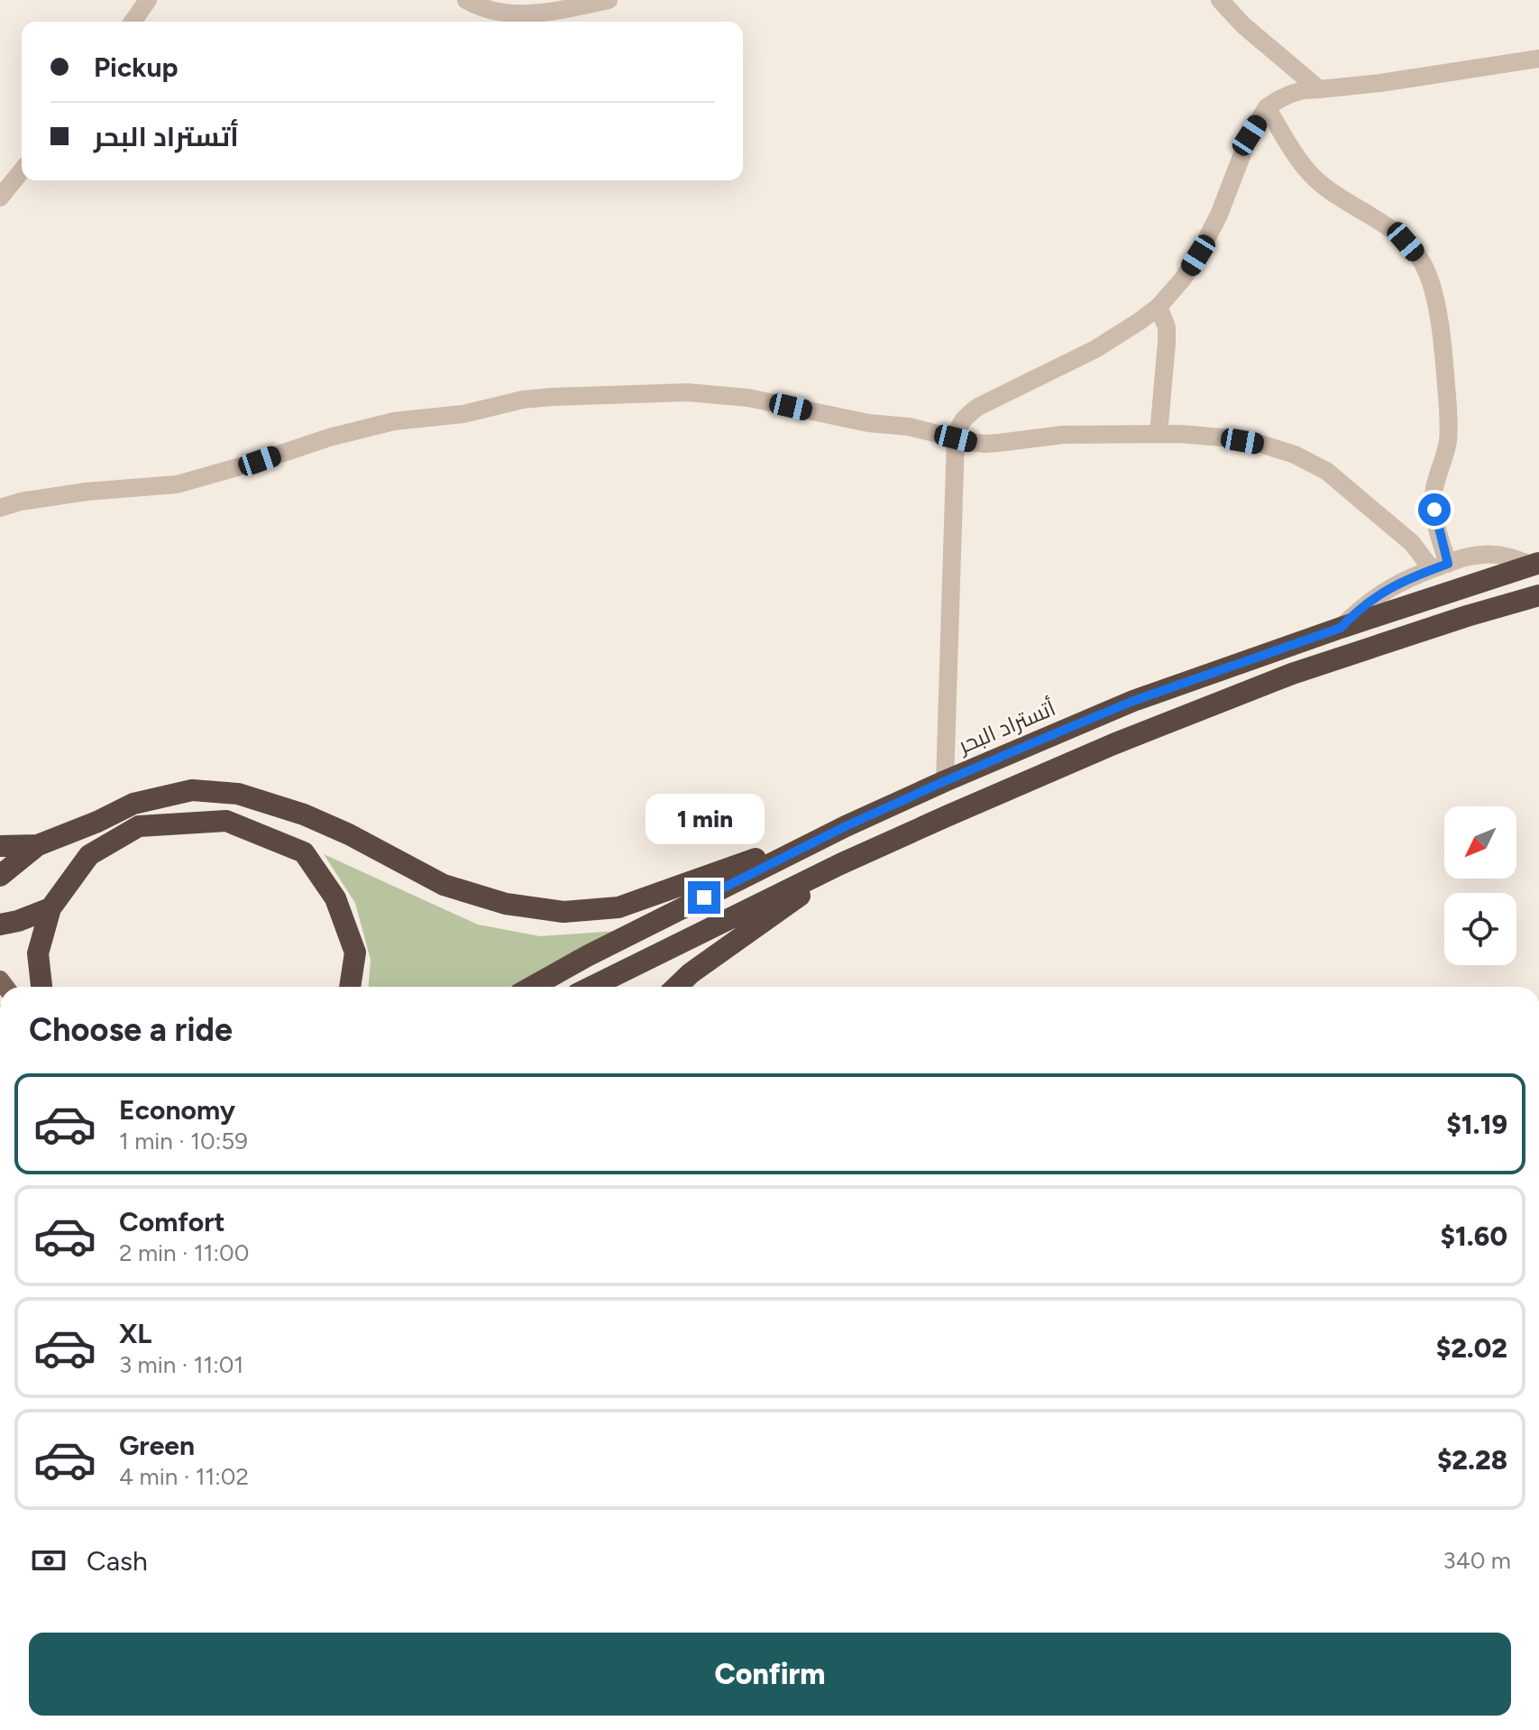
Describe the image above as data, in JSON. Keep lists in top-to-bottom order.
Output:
{
  "streets": {
    "highway": ["أتستراد البحر"]
  },
  "north": "bottom left",
  "page": {
    "banner": ["Pickup", "أتستراد البحر"],
    "bubble": "1 min",
    "heading": "Choose a ride",
    "list": [
      {
        "name": "Economy",
        "note": "1 min · 10:59",
        "value": "$1.19"
      },
      {
        "name": "Comfort",
        "note": "2 min · 11:00",
        "value": "$1.60"
      },
      {
        "name": "XL",
        "note": "3 min · 11:01",
        "value": "$2.02"
      },
      {
        "name": "Green",
        "note": "4 min · 11:02",
        "value": "$2.28"
      }
    ],
    "pay": ["Cash", "340 m"],
    "buttons": "Confirm"
  }
}
